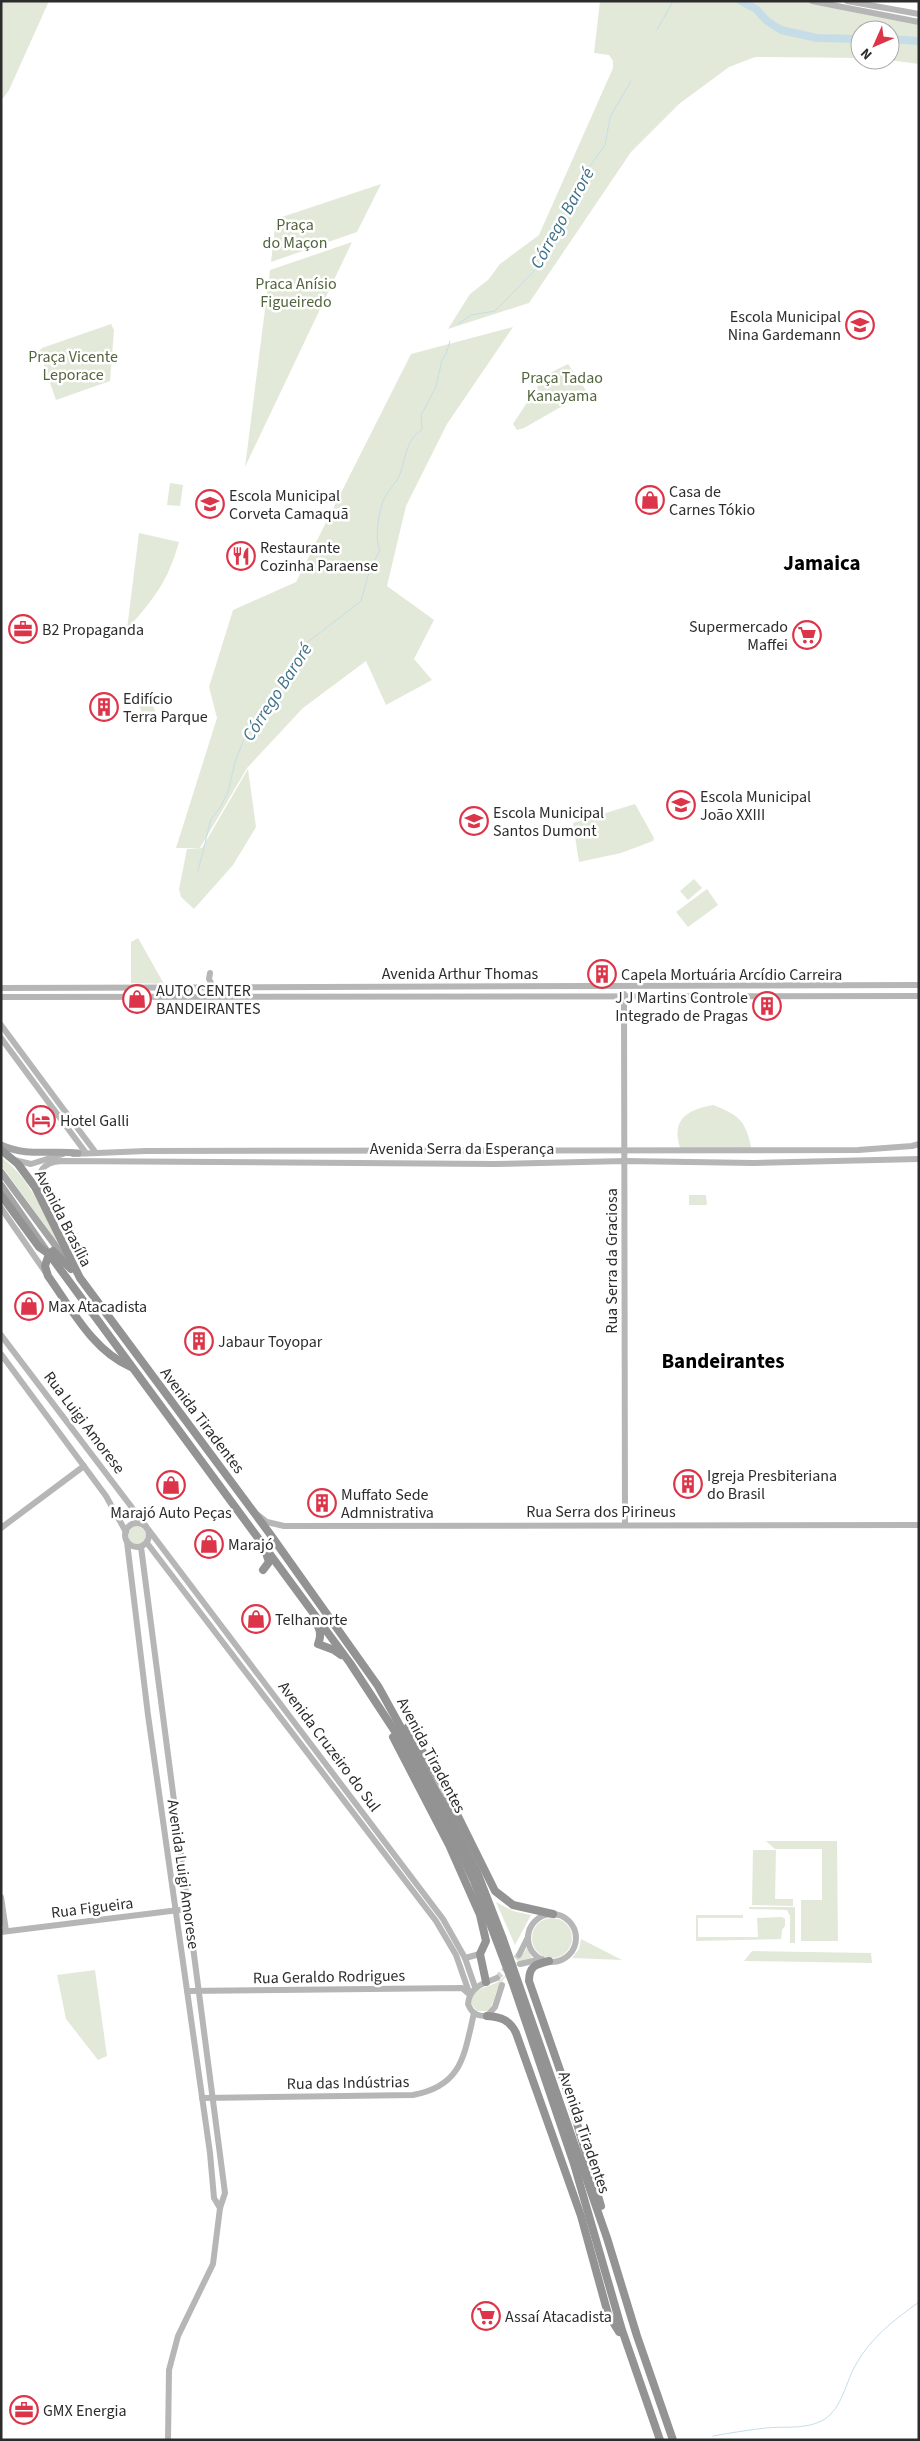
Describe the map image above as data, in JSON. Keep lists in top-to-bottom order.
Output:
{
  "streets": {
    "highway": ["Avenida Brasília", "Avenida Tiradentes"],
    "street": [
      "Avenida Arthur Thomas",
      "Avenida Serra da Esperança",
      "Rua Serra da Graciosa",
      "Rua Luigi Amorese",
      "Rua Serra dos Pirineus",
      "Avenida Cruzeiro do Sul",
      "Avenida Luigi Amorese",
      "Rua Figueira",
      "Rua Geraldo Rodrigues",
      "Rua das Indústrias"
    ]
  },
  "crossings": [
    ["Avenida Arthur Thomas", "Rua Serra da Graciosa"],
    ["Avenida Serra da Esperança", "Avenida Brasília"],
    ["Avenida Serra da Esperança", "Rua Serra da Graciosa"],
    ["Avenida Brasília", "Avenida Tiradentes"],
    ["Rua Serra da Graciosa", "Rua Serra dos Pirineus"],
    ["Rua Luigi Amorese", "Avenida Cruzeiro do Sul"],
    ["Rua Luigi Amorese", "Avenida Luigi Amorese"],
    ["Avenida Cruzeiro do Sul", "Avenida Luigi Amorese"],
    ["Avenida Cruzeiro do Sul", "Rua Geraldo Rodrigues"],
    ["Avenida Cruzeiro do Sul", "Rua das Indústrias"],
    ["Avenida Luigi Amorese", "Rua Figueira"],
    ["Avenida Luigi Amorese", "Rua Geraldo Rodrigues"],
    ["Avenida Luigi Amorese", "Rua das Indústrias"]
  ],
  "districts": ["Jamaica", "Bandeirantes"],
  "water": ["Córrego Baroré"],
  "parks": [
    "Praça do Maçon",
    "Praca Anísio Figueiredo",
    "Praça Vicente Leporace",
    "Praça Tadao Kanayama"
  ],
  "places": {
    "school or university": [
      "Escola Municipal Nina Gardemann",
      "Escola Municipal Corveta Camaquã",
      "Escola Municipal João XXIII",
      "Escola Municipal Santos Dumont"
    ],
    "shop": [
      "Casa de Carnes Tókio",
      "AUTO CENTER BANDEIRANTES",
      "Max Atacadista",
      "Marajó Auto Peças",
      "Marajó",
      "Telhanorte"
    ],
    "restaurant": ["Restaurante Cozinha Paraense"],
    "office": ["B2 Propaganda", "GMX Energia"],
    "supermarket": ["Supermercado Maffei", "Assaí Atacadista"],
    "building": [
      "Edifício Terra Parque",
      "Capela Mortuária Arcídio Carreira",
      "J J Martins Controle Integrado de Pragas",
      "Jabaur Toyopar",
      "Igreja Presbiteriana do Brasil",
      "Muffato Sede Admnistrativa"
    ],
    "hotel": ["Hotel Galli"]
  },
  "north": "bottom left"
}
